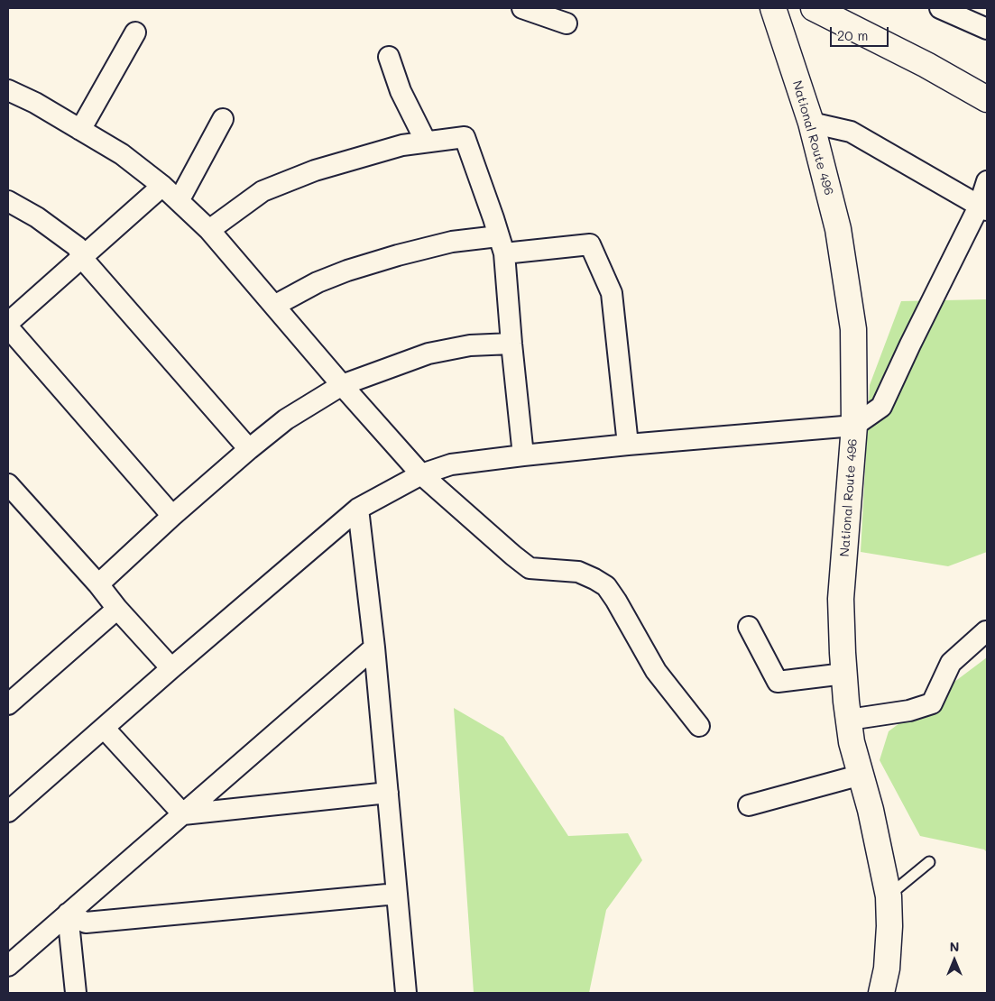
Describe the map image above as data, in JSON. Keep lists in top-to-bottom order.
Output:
{
  "streets": {
    "highway": ["National Route 496"]
  },
  "scale_bar": "20 m",
  "north": "top"
}
